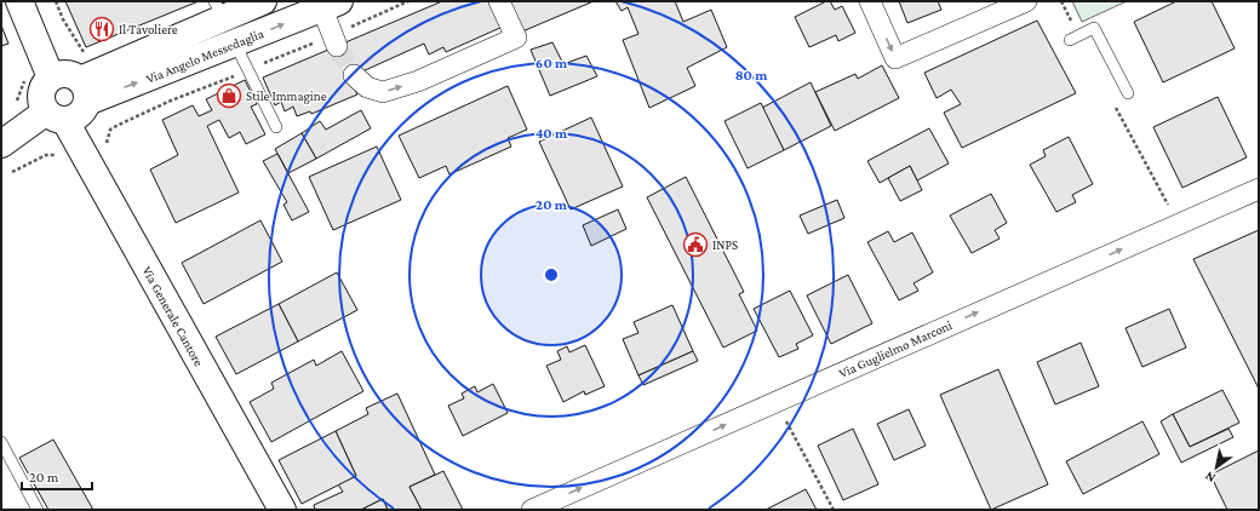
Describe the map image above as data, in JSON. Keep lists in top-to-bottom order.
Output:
{
  "streets": {
    "main road": ["Via Angelo Messedaglia", "Via Generale Cantore"],
    "street": ["Via Guglielmo Marconi"]
  },
  "crossings": [
    ["Via Angelo Messedaglia", "Via Generale Cantore"]
  ],
  "one_way": ["Via Guglielmo Marconi"],
  "places": {
    "restaurant": ["Il Tavoliere"],
    "shop": ["Stile Immagine"],
    "public building": ["INPS"]
  },
  "scale_bar": "20 m",
  "north": "bottom left",
  "rings": [
    "60 m",
    "80 m",
    "40 m",
    "20 m"
  ]
}
